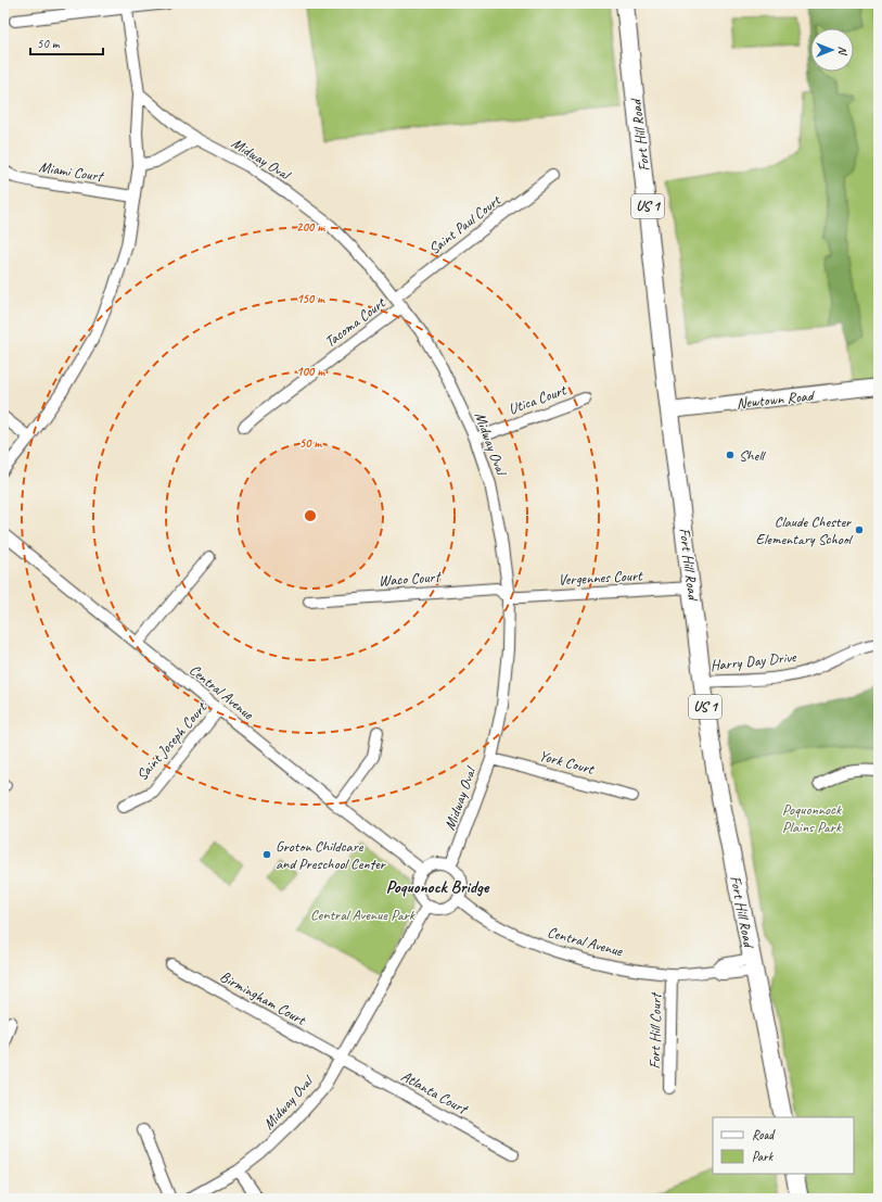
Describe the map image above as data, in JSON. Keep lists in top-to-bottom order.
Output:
{
  "streets": {
    "main road": ["Fort Hill Road", "US 1", "Newtown Road"],
    "street": [
      "Midway Oval",
      "Miami Court",
      "Saint Paul Court",
      "Tacoma Court",
      "Utica Court",
      "Vergennes Court",
      "Waco Court",
      "Harry Day Drive",
      "Central Avenue",
      "Saint Joseph Court",
      "York Court",
      "Birmingham Court",
      "Fort Hill Court",
      "Atlanta Court"
    ]
  },
  "crossings": [
    ["Fort Hill Road", "Newtown Road"],
    ["Fort Hill Road", "Vergennes Court"],
    ["Fort Hill Road", "Harry Day Drive"],
    ["Fort Hill Road", "Central Avenue"],
    ["Midway Oval", "Saint Paul Court"],
    ["Midway Oval", "Tacoma Court"],
    ["Midway Oval", "Utica Court"],
    ["Midway Oval", "Vergennes Court"],
    ["Midway Oval", "Waco Court"],
    ["Midway Oval", "Central Avenue"],
    ["Midway Oval", "York Court"],
    ["Midway Oval", "Birmingham Court"],
    ["Midway Oval", "Atlanta Court"],
    ["Vergennes Court", "Waco Court"],
    ["Central Avenue", "Saint Joseph Court"],
    ["Central Avenue", "Fort Hill Court"],
    ["Birmingham Court", "Atlanta Court"]
  ],
  "districts": ["Poquonock Bridge"],
  "parks": ["Poquonnock Plains Park", "Central Avenue Park"],
  "places": ["Shell", "Claude Chester Elementary School", "Groton Childcare and Preschool Center"],
  "legend": ["Road", "Park"],
  "scale_bar": "50 m",
  "north": "right",
  "rings": [
    "200 m",
    "150 m",
    "100 m",
    "50 m"
  ]
}
